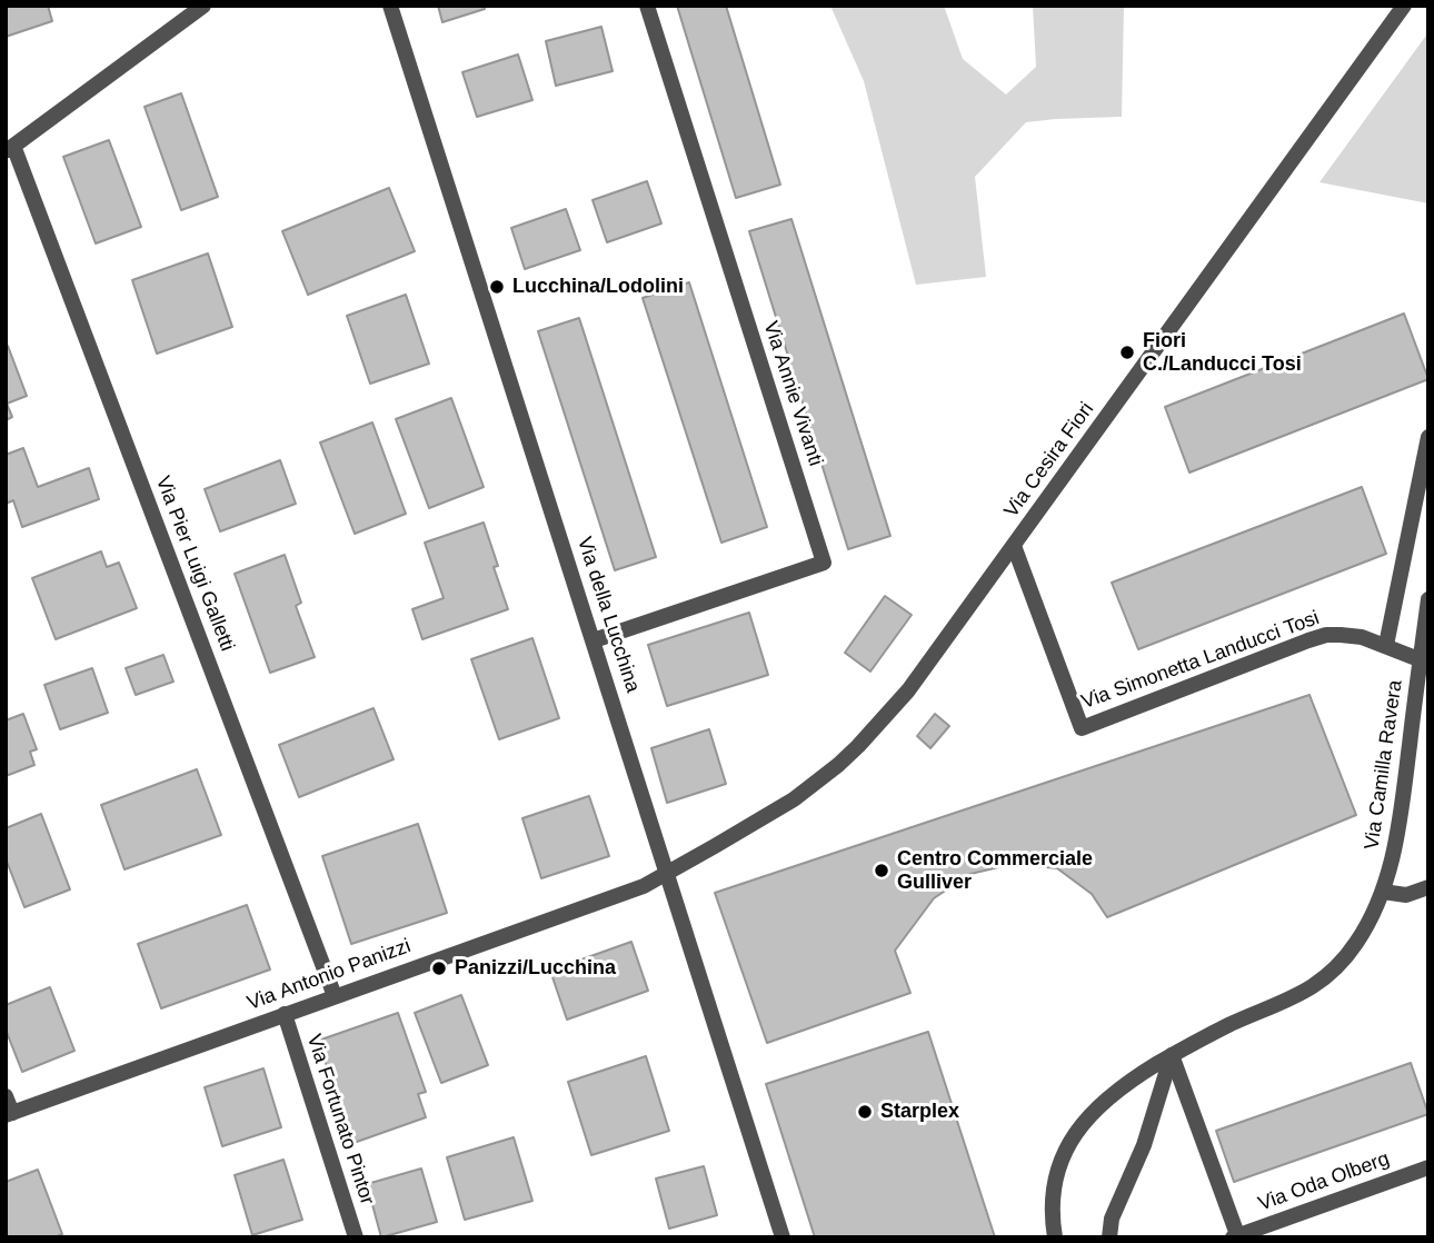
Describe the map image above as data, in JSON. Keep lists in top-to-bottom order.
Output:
{
  "streets": {
    "street": [
      "Via Annie Vivanti",
      "Via Cesira Fiori",
      "Via Pier Luigi Galletti",
      "Via della Lucchina",
      "Via Simonetta Landucci Tosi",
      "Via Camilla Ravera",
      "Via Antonio Panizzi",
      "Via Fortunato Pintor",
      "Via Oda Olberg"
    ]
  },
  "crossings": [
    ["Via Annie Vivanti", "Via della Lucchina"],
    ["Via Cesira Fiori", "Via della Lucchina"],
    ["Via Cesira Fiori", "Via Simonetta Landucci Tosi"],
    ["Via Cesira Fiori", "Via Antonio Panizzi"],
    ["Via Pier Luigi Galletti", "Via Antonio Panizzi"],
    ["Via della Lucchina", "Via Antonio Panizzi"],
    ["Via Simonetta Landucci Tosi", "Via Camilla Ravera"],
    ["Via Antonio Panizzi", "Via Fortunato Pintor"]
  ],
  "places": [
    "Lucchina/Lodolini",
    "Fiori C./Landucci Tosi",
    "Centro Commerciale Gulliver",
    "Panizzi/Lucchina",
    "Starplex"
  ]
}
